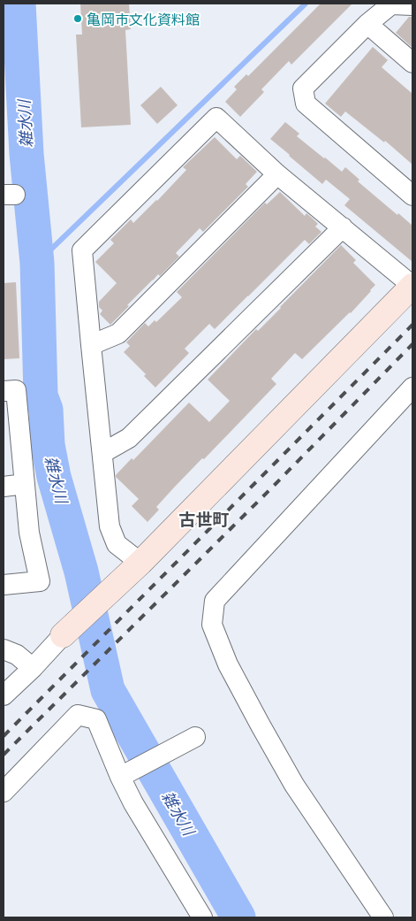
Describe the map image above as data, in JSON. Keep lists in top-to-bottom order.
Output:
{
  "districts": ["古世町"],
  "water": ["雑水川"],
  "places": ["亀岡市文化資料館"]
}
